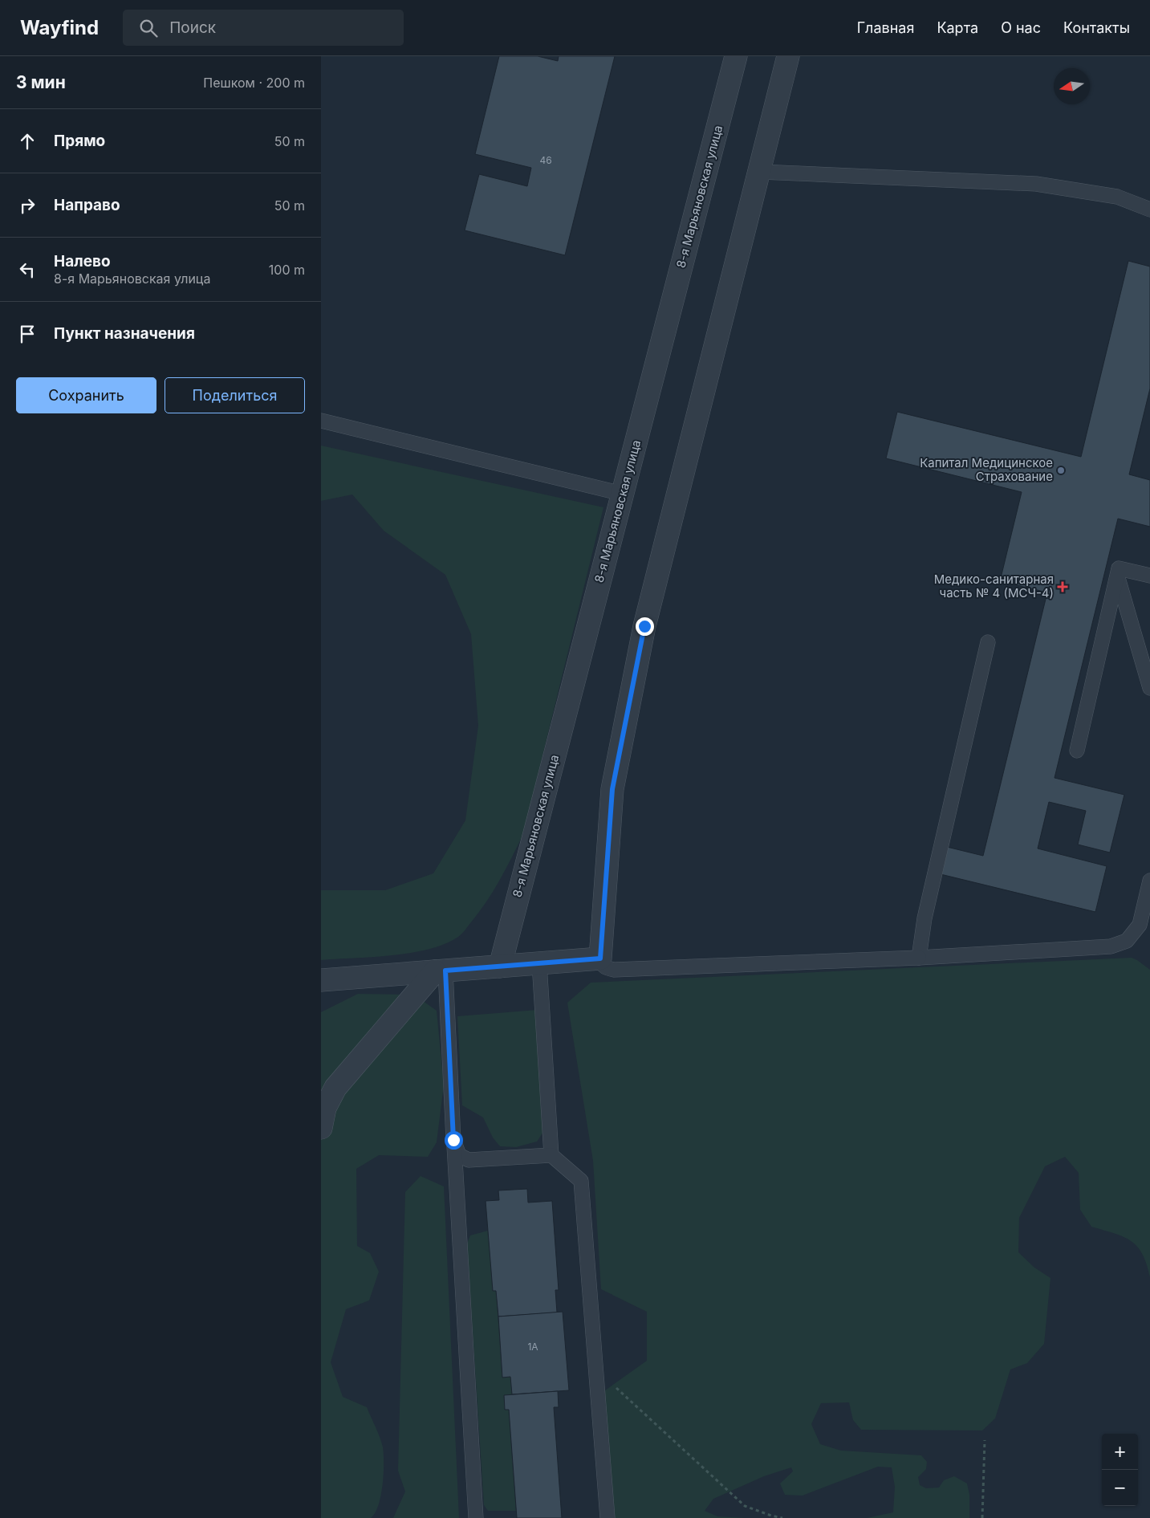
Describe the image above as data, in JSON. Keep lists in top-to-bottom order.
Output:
{
  "streets": {
    "street": ["8-я Марьяновская улица"]
  },
  "places": {
    "other": ["Капитал Медицинское Страхование"],
    "health": ["Медико-санитарная часть № 4 (МСЧ-4)"]
  },
  "house_numbers": ["46", "1А"],
  "north": "left",
  "page": {
    "header": "Wayfind",
    "search": "Поиск",
    "nav": [
      "Главная",
      "Карта",
      "О нас",
      "Контакты"
    ],
    "heading": ["3 мин", "Пешком · 200 m"],
    "list": [
      ["Прямо", "50 m"],
      ["Направо", "50 m"],
      ["Налево", "8-я Марьяновская улица", "100 m"],
      "Пункт назначения"
    ],
    "buttons": ["Сохранить", "Поделиться"],
    "map_buttons": ["+", "−"]
  }
}
